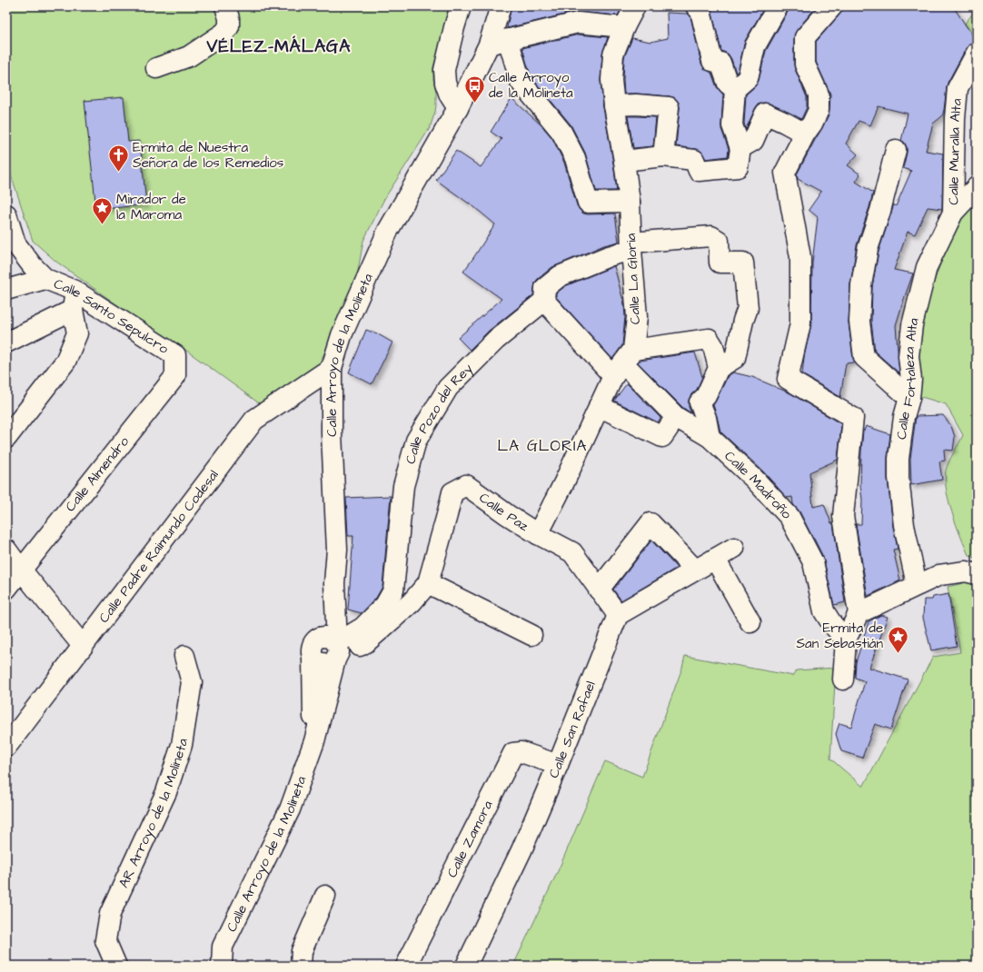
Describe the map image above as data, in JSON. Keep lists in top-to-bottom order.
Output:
{
  "streets": {
    "street": [
      "Calle Muralla Alta",
      "Calle La Gloria",
      "Calle Santo Sepulcro",
      "Calle Arroyo de la Molineta",
      "Calle Fortaleza Alta",
      "Calle Pozo del Rey",
      "Calle Almendro",
      "Calle Madroño",
      "Calle Paz",
      "Calle Padre Raimundo Codesal",
      "Calle San Rafael",
      "AR Arroyo de la Molineta",
      "Calle Zamora"
    ]
  },
  "crossings": [
    ["Calle Muralla Alta", "Calle Fortaleza Alta"],
    ["Calle La Gloria", "Calle Madroño"],
    ["Calle La Gloria", "Calle Paz"],
    ["Calle Santo Sepulcro", "Calle Almendro"],
    ["Calle Arroyo de la Molineta", "Calle Pozo del Rey"],
    ["Calle Arroyo de la Molineta", "Calle Paz"],
    ["Calle Arroyo de la Molineta", "Calle Padre Raimundo Codesal"],
    ["Calle Pozo del Rey", "Calle Madroño"],
    ["Calle Pozo del Rey", "Calle Paz"],
    ["Calle Paz", "Calle San Rafael"],
    ["Calle San Rafael", "Calle Zamora"]
  ],
  "districts": ["VÉLEZ-MÁLAGA", "LA GLORIA"],
  "places": {
    "bus stop": ["Calle Arroyo de la Molineta"],
    "church": ["Ermita de Nuestra Señora de los Remedios"],
    "place": ["Mirador de la Maroma", "Ermita de San Sebastián"]
  }
}
